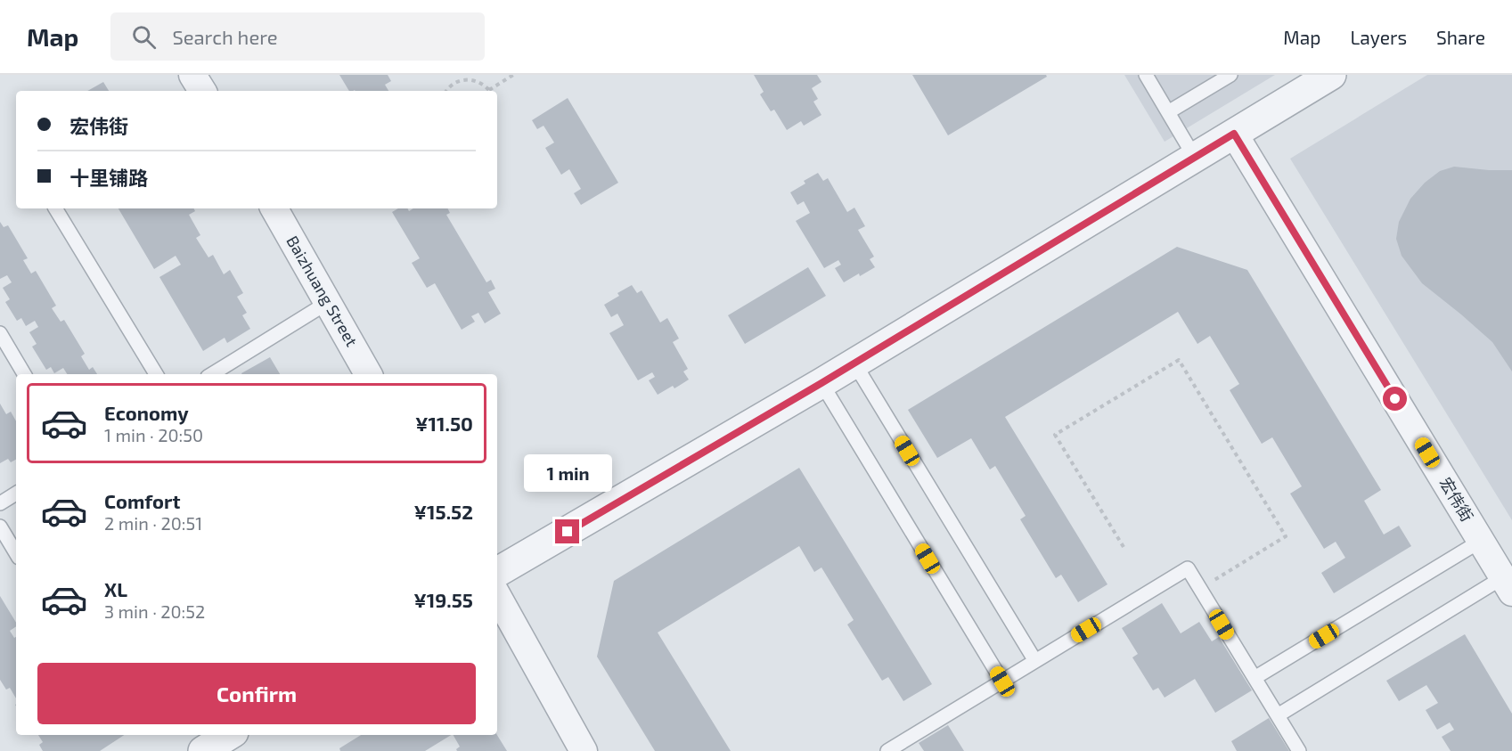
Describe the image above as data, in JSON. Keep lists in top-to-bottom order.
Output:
{
  "streets": {
    "street": ["Baizhuang Street", "宏伟街"]
  },
  "page": {
    "header": "Map",
    "search": "Search here",
    "nav": ["Map", "Layers", "Share"],
    "banner": ["宏伟街", "十里铺路"],
    "list": [
      {
        "name": "Economy",
        "note": "1 min · 20:50",
        "value": "¥11.50"
      },
      {
        "name": "Comfort",
        "note": "2 min · 20:51",
        "value": "¥15.52"
      },
      {
        "name": "XL",
        "note": "3 min · 20:52",
        "value": "¥19.55"
      }
    ],
    "bubble": "1 min",
    "buttons": "Confirm"
  }
}
